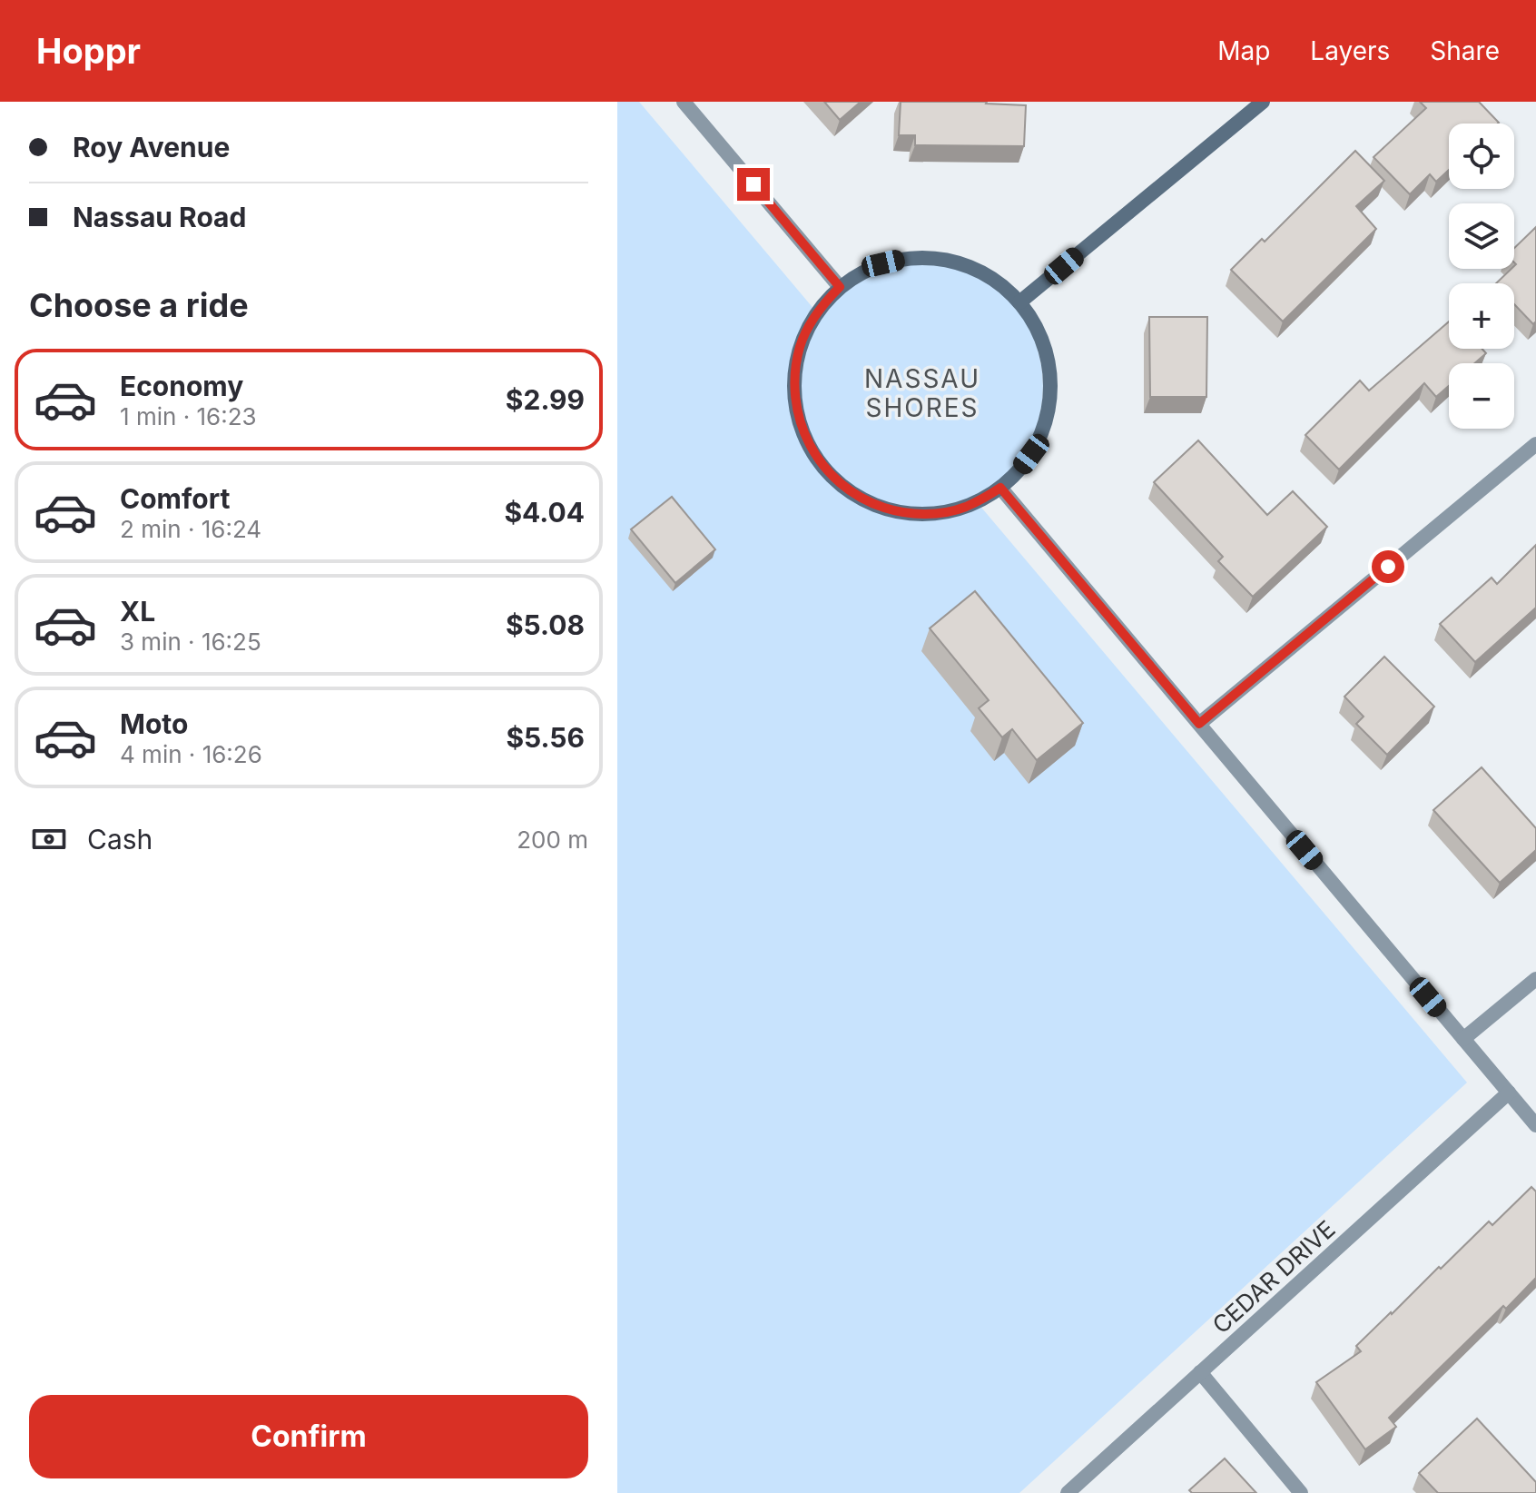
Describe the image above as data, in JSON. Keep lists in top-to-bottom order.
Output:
{
  "streets": {
    "street": ["CEDAR DRIVE"]
  },
  "districts": ["NASSAU SHORES"],
  "page": {
    "header": "Hoppr",
    "nav": ["Map", "Layers", "Share"],
    "banner": ["Roy Avenue", "Nassau Road"],
    "map_buttons": ["+", "−"],
    "heading": "Choose a ride",
    "list": [
      {
        "name": "Economy",
        "note": "1 min · 16:23",
        "value": "$2.99"
      },
      {
        "name": "Comfort",
        "note": "2 min · 16:24",
        "value": "$4.04"
      },
      {
        "name": "XL",
        "note": "3 min · 16:25",
        "value": "$5.08"
      },
      {
        "name": "Moto",
        "note": "4 min · 16:26",
        "value": "$5.56"
      }
    ],
    "pay": ["Cash", "200 m"],
    "buttons": "Confirm"
  }
}
